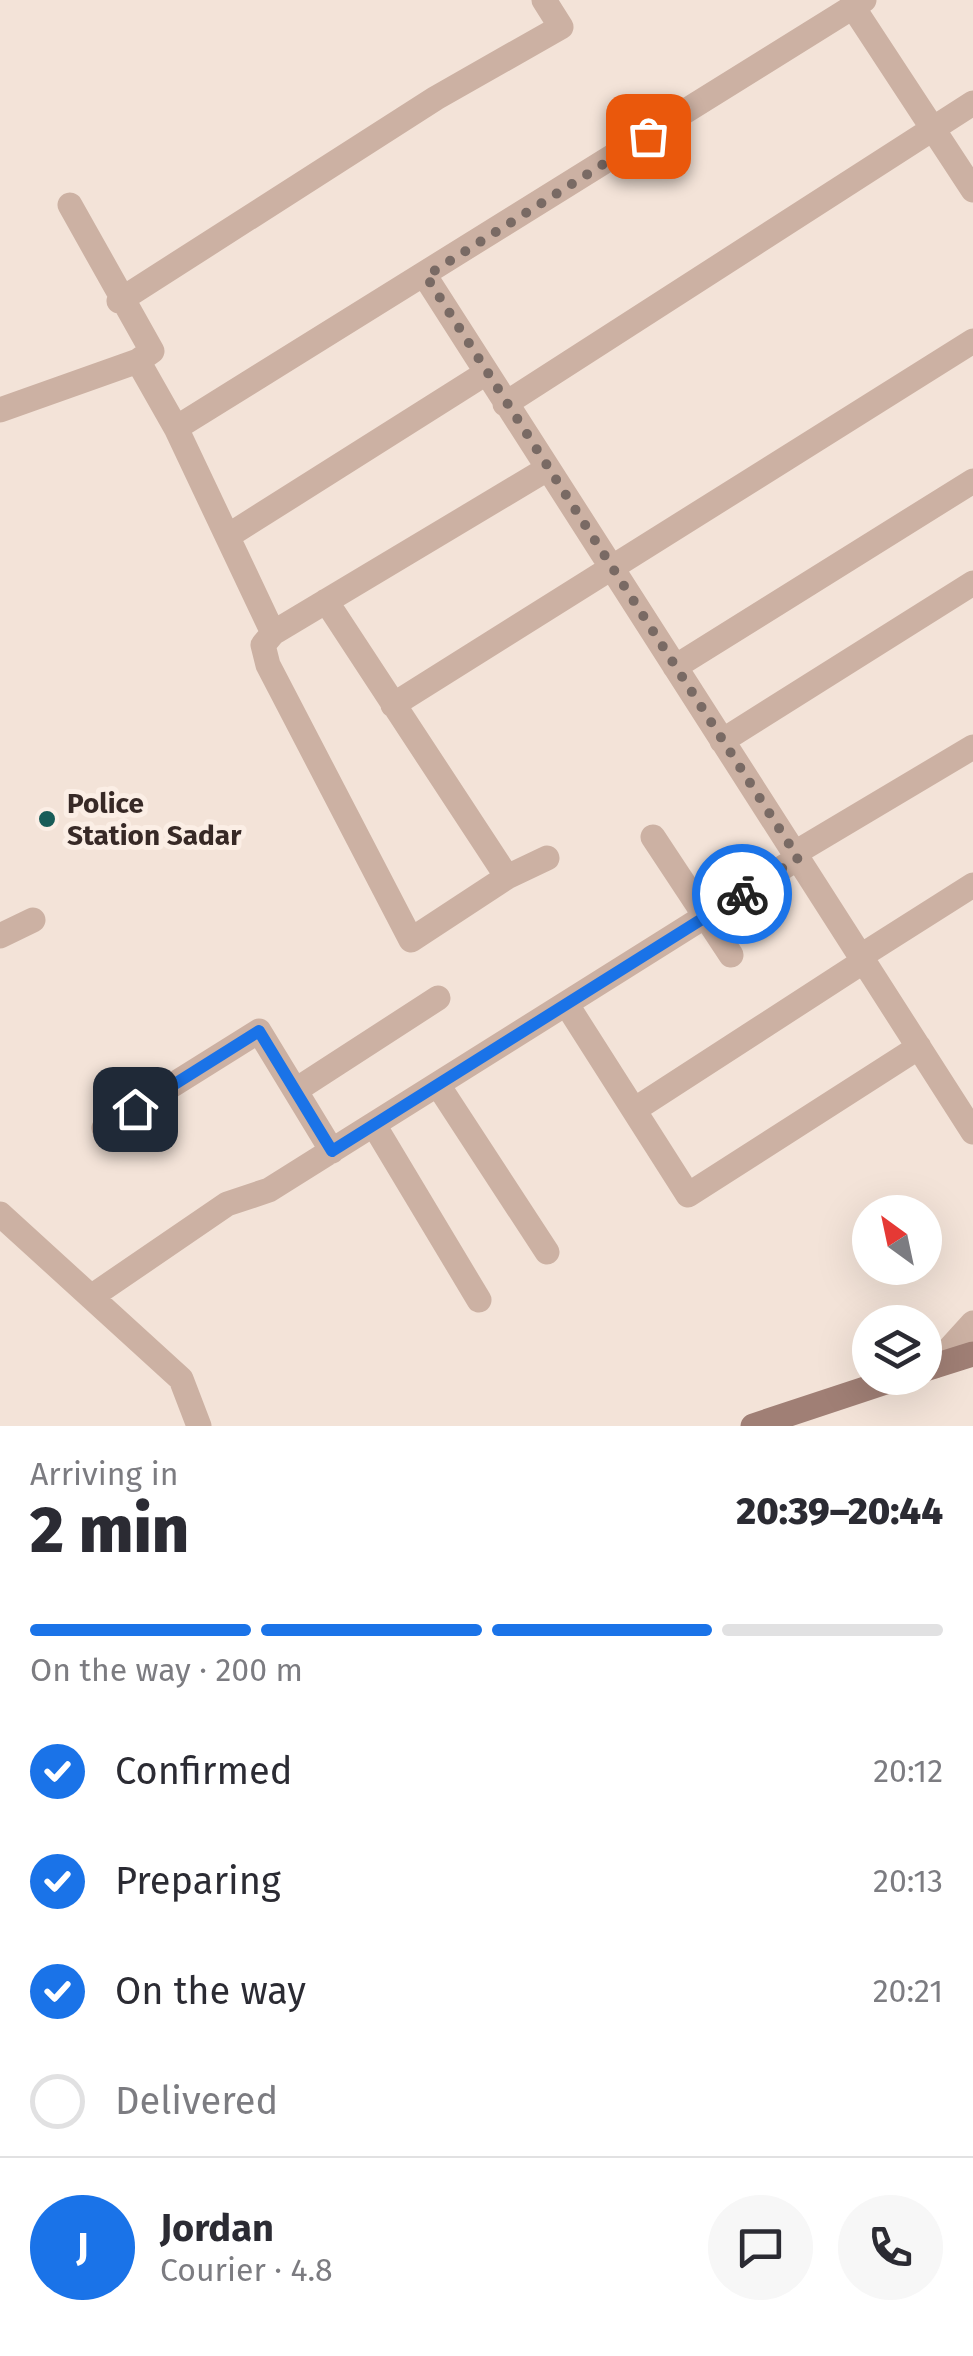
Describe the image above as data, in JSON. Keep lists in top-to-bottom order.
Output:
{
  "places": ["Police Station Sadar"],
  "north": "top left",
  "page": {
    "heading": ["2 min", "Arriving in", "20:39–20:44"],
    "panel": ["Jordan", "Courier · 4.8"],
    "bar": "On the way · 200 m",
    "list": [
      ["Confirmed", "20:12"],
      ["Preparing", "20:13"],
      ["On the way", "20:21"],
      "Delivered"
    ],
    "round": "J"
  }
}
